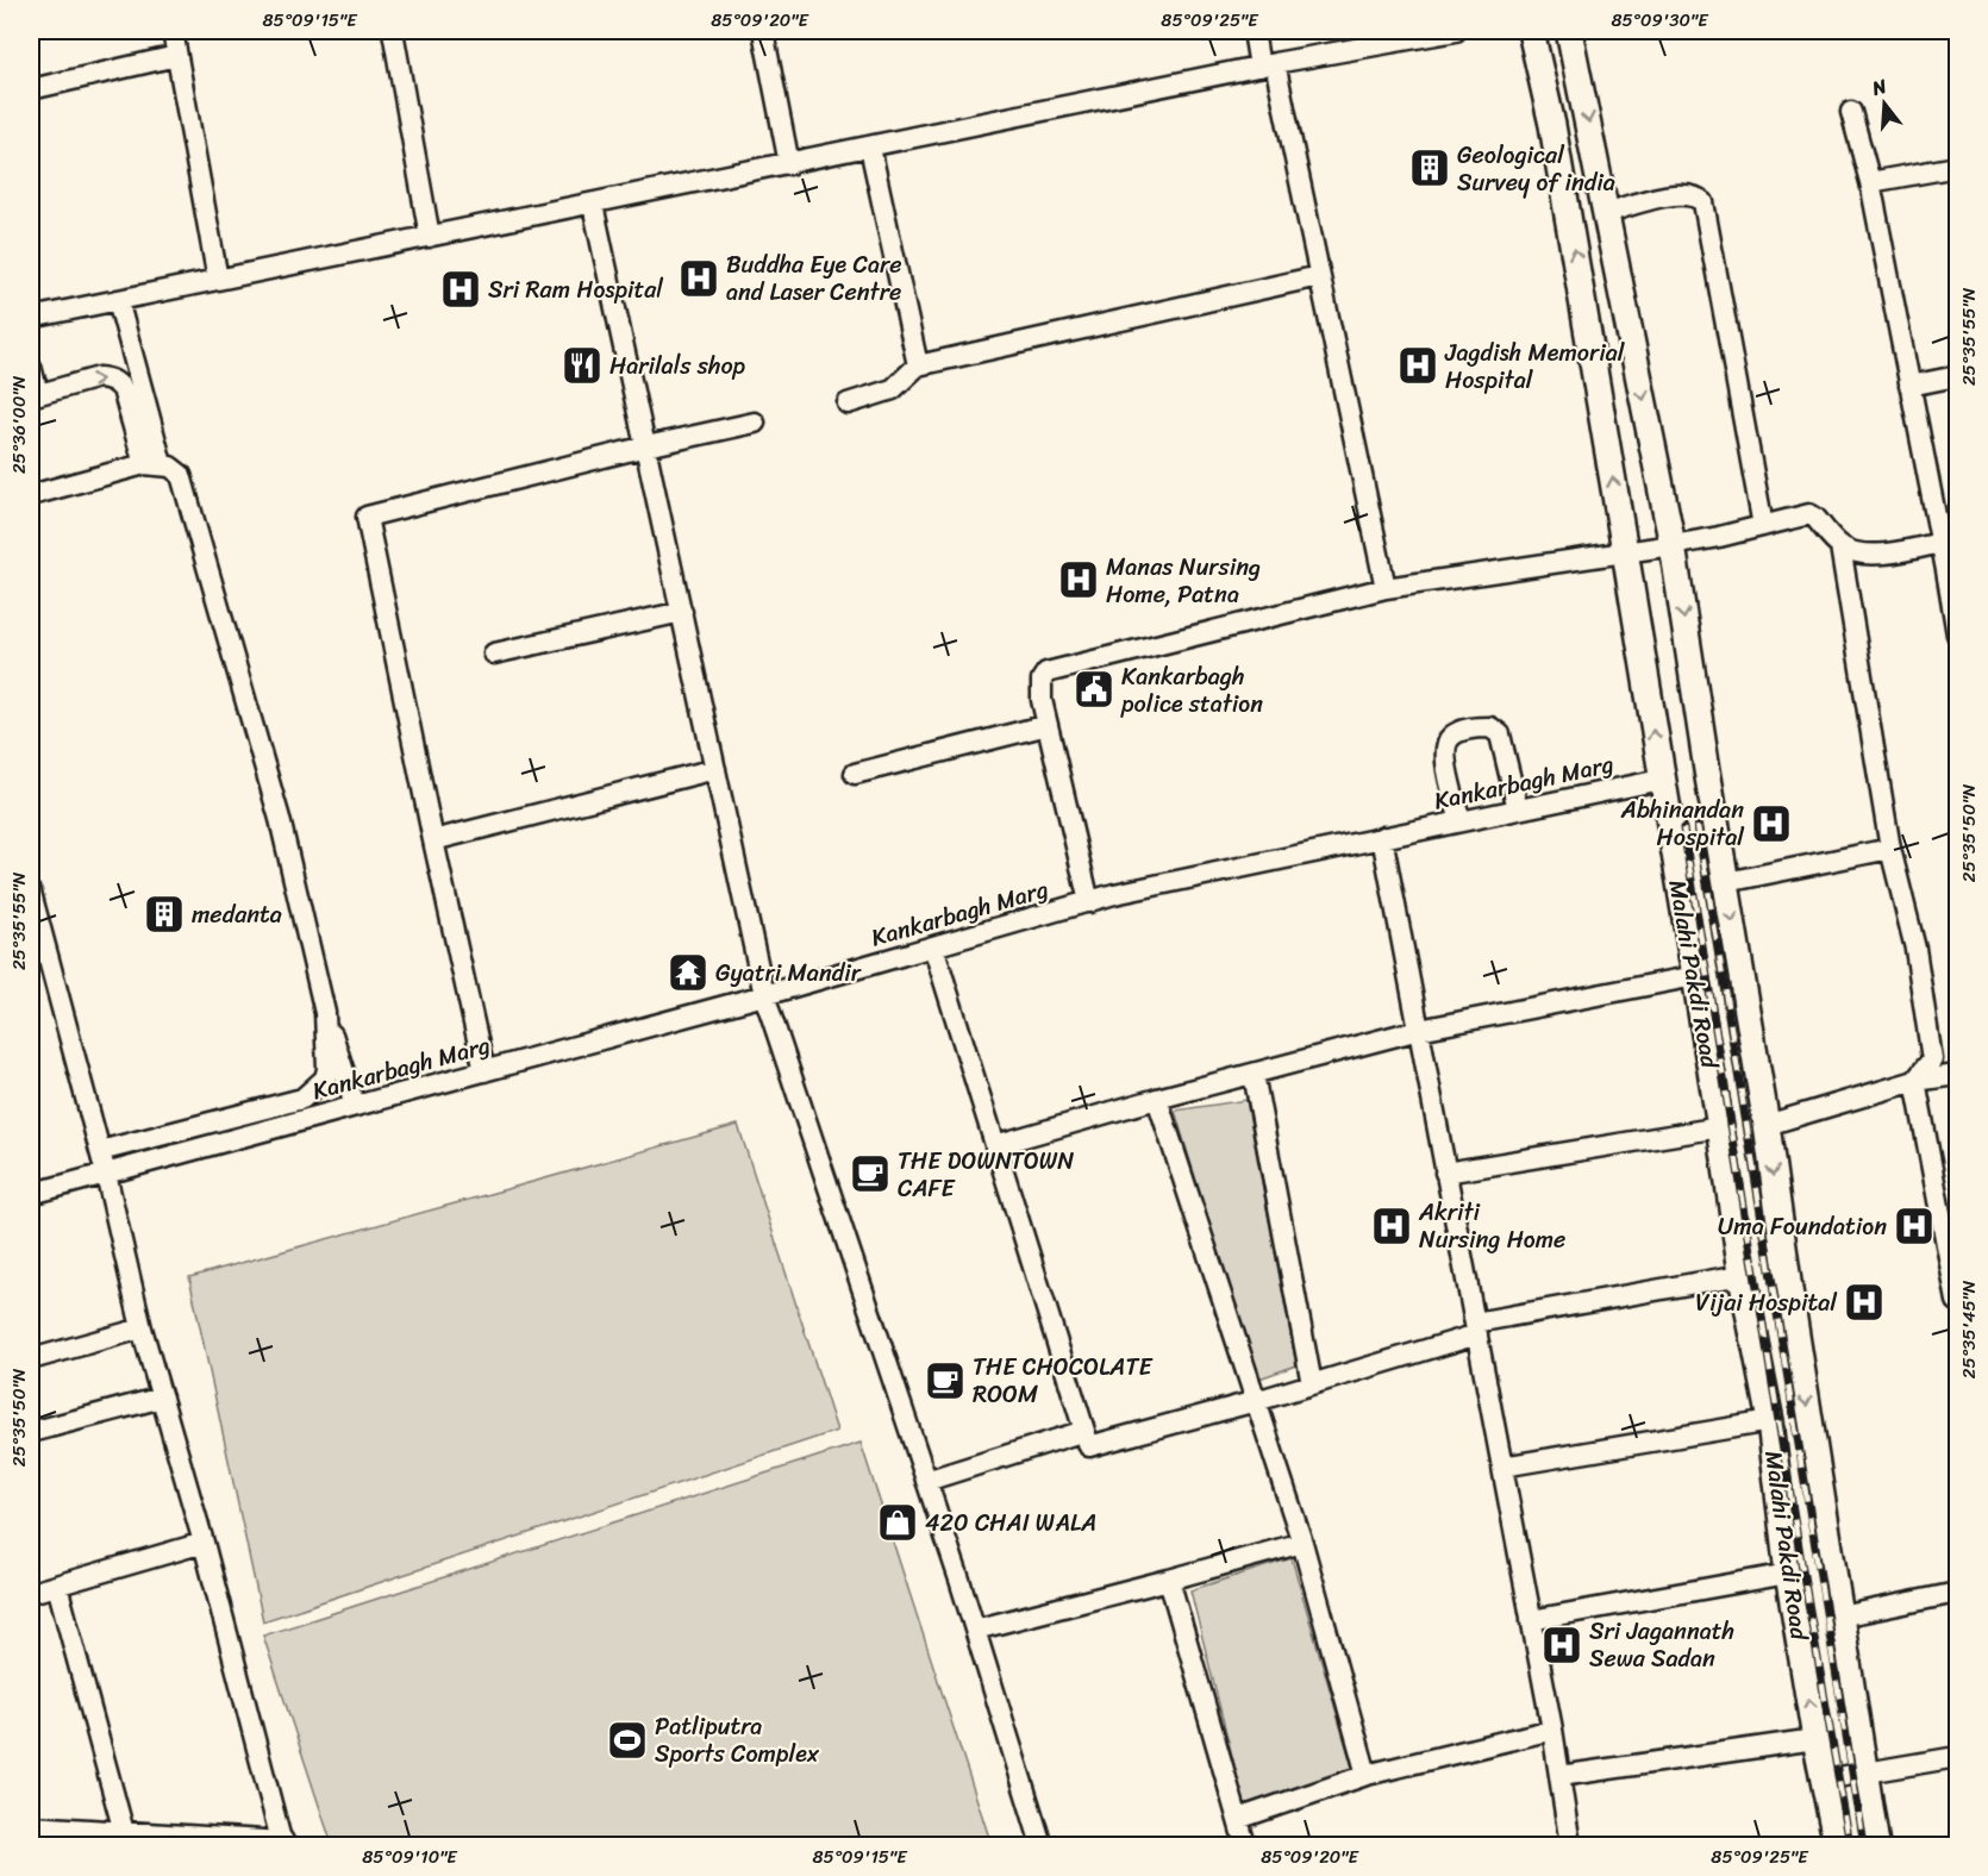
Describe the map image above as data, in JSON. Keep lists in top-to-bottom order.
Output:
{
  "streets": {
    "main road": ["Malahi Pakdi Road"],
    "street": ["Kankarbagh Marg"]
  },
  "crossings": [
    ["Kankarbagh Marg", "Malahi Pakdi Road"]
  ],
  "places": {
    "building": ["Geological Survey of india", "medanta"],
    "hospital": [
      "Buddha Eye Care and Laser Centre",
      "Sri Ram Hospital",
      "Jagdish Memorial Hospital",
      "Manas Nursing Home, Patna",
      "Abhinandan Hospital",
      "Akriti Nursing Home",
      "Uma Foundation",
      "Vijai Hospital",
      "Sri Jagannath Sewa Sadan"
    ],
    "restaurant": ["Harilals shop"],
    "public building": ["Kankarbagh police station"],
    "temple": ["Gyatri Mandir"],
    "cafe": ["THE DOWNTOWN CAFE", "THE CHOCOLATE ROOM"],
    "shop": ["420 CHAI WALA"],
    "sports": ["Patliputra Sports Complex"]
  },
  "north": "top",
  "coordinates": [
    "85°09'15\"E",
    "85°09'20\"E",
    "85°09'25\"E",
    "85°09'30\"E",
    "25°35'55\"N",
    "25°36'00\"N",
    "25°35'50\"N",
    "25°35'45\"N",
    "85°09'10\"E"
  ]
}
